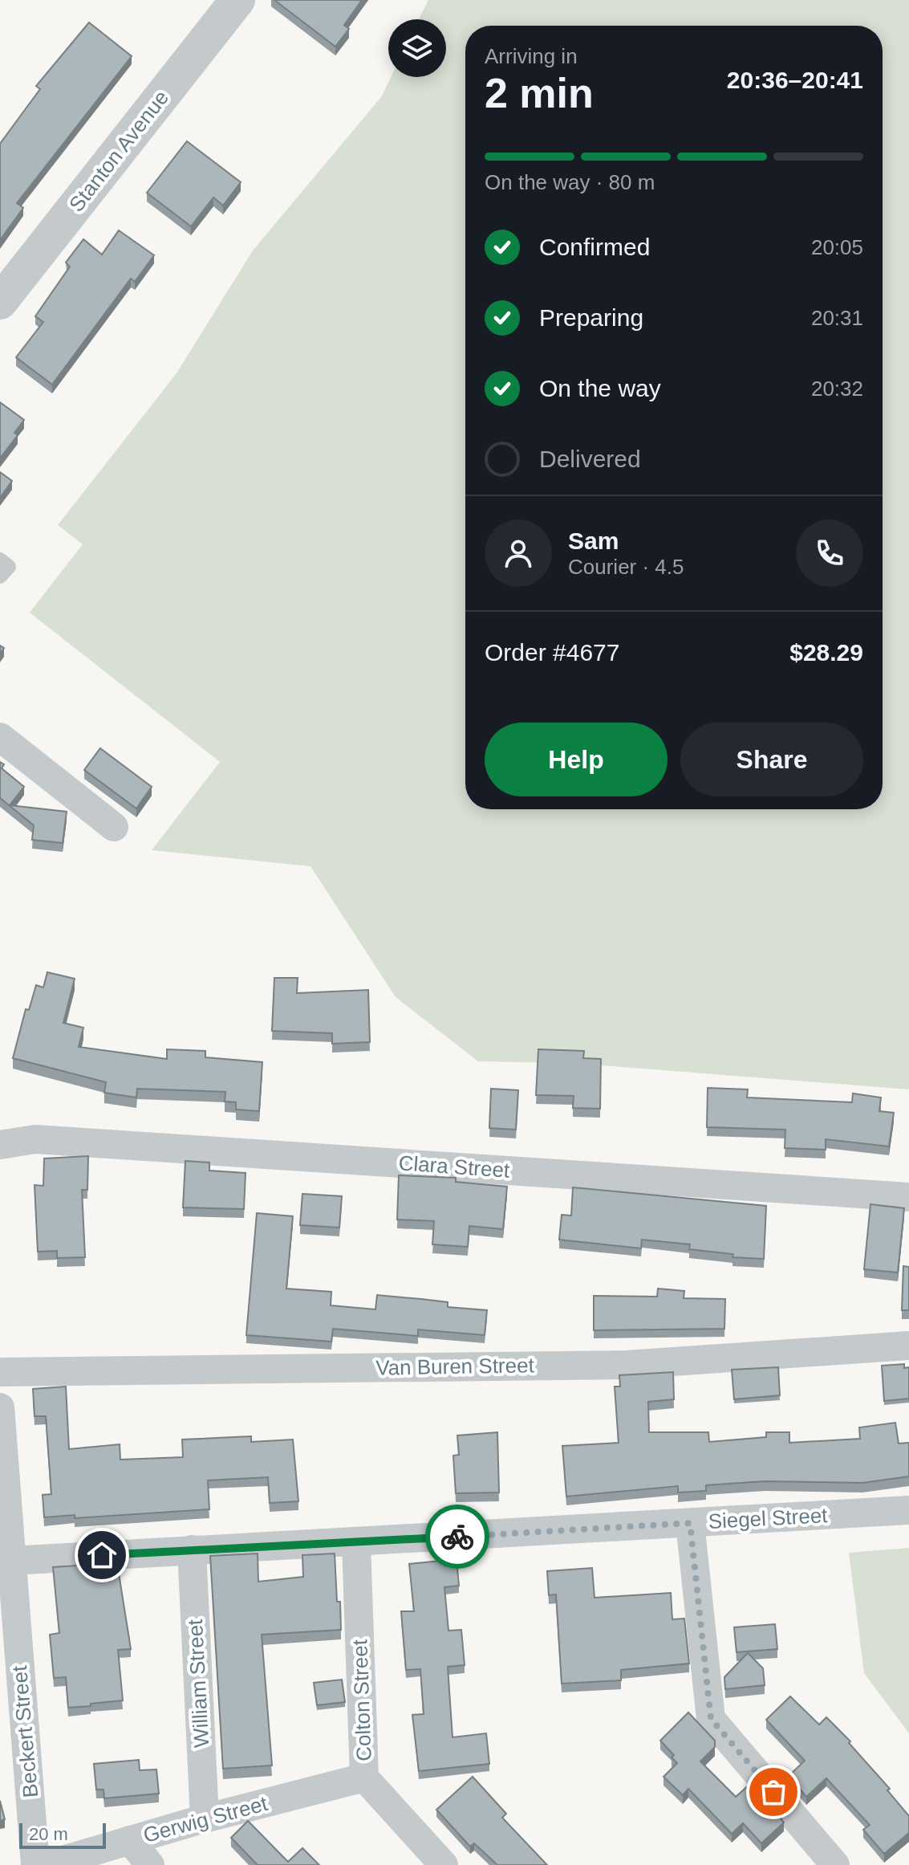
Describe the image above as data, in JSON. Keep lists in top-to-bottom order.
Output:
{
  "streets": {
    "street": [
      "Stanton Avenue",
      "Clara Street",
      "Van Buren Street",
      "Siegel Street",
      "William Street",
      "Colton Street",
      "Beckert Street",
      "Gerwig Street"
    ]
  },
  "crossings": [
    ["Siegel Street", "William Street"],
    ["Siegel Street", "Colton Street"],
    ["Siegel Street", "Beckert Street"],
    ["William Street", "Gerwig Street"],
    ["Colton Street", "Gerwig Street"]
  ],
  "scale_bar": "20 m",
  "page": {
    "heading": ["2 min", "Arriving in", "20:36–20:41"],
    "panel": [
      "Sam",
      "Courier · 4.5",
      "Order #4677",
      "$28.29"
    ],
    "bar": "On the way · 80 m",
    "list": [
      ["Confirmed", "20:05"],
      ["Preparing", "20:31"],
      ["On the way", "20:32"],
      "Delivered"
    ],
    "buttons": ["Help", "Share"],
    "scale": "20 m"
  }
}
